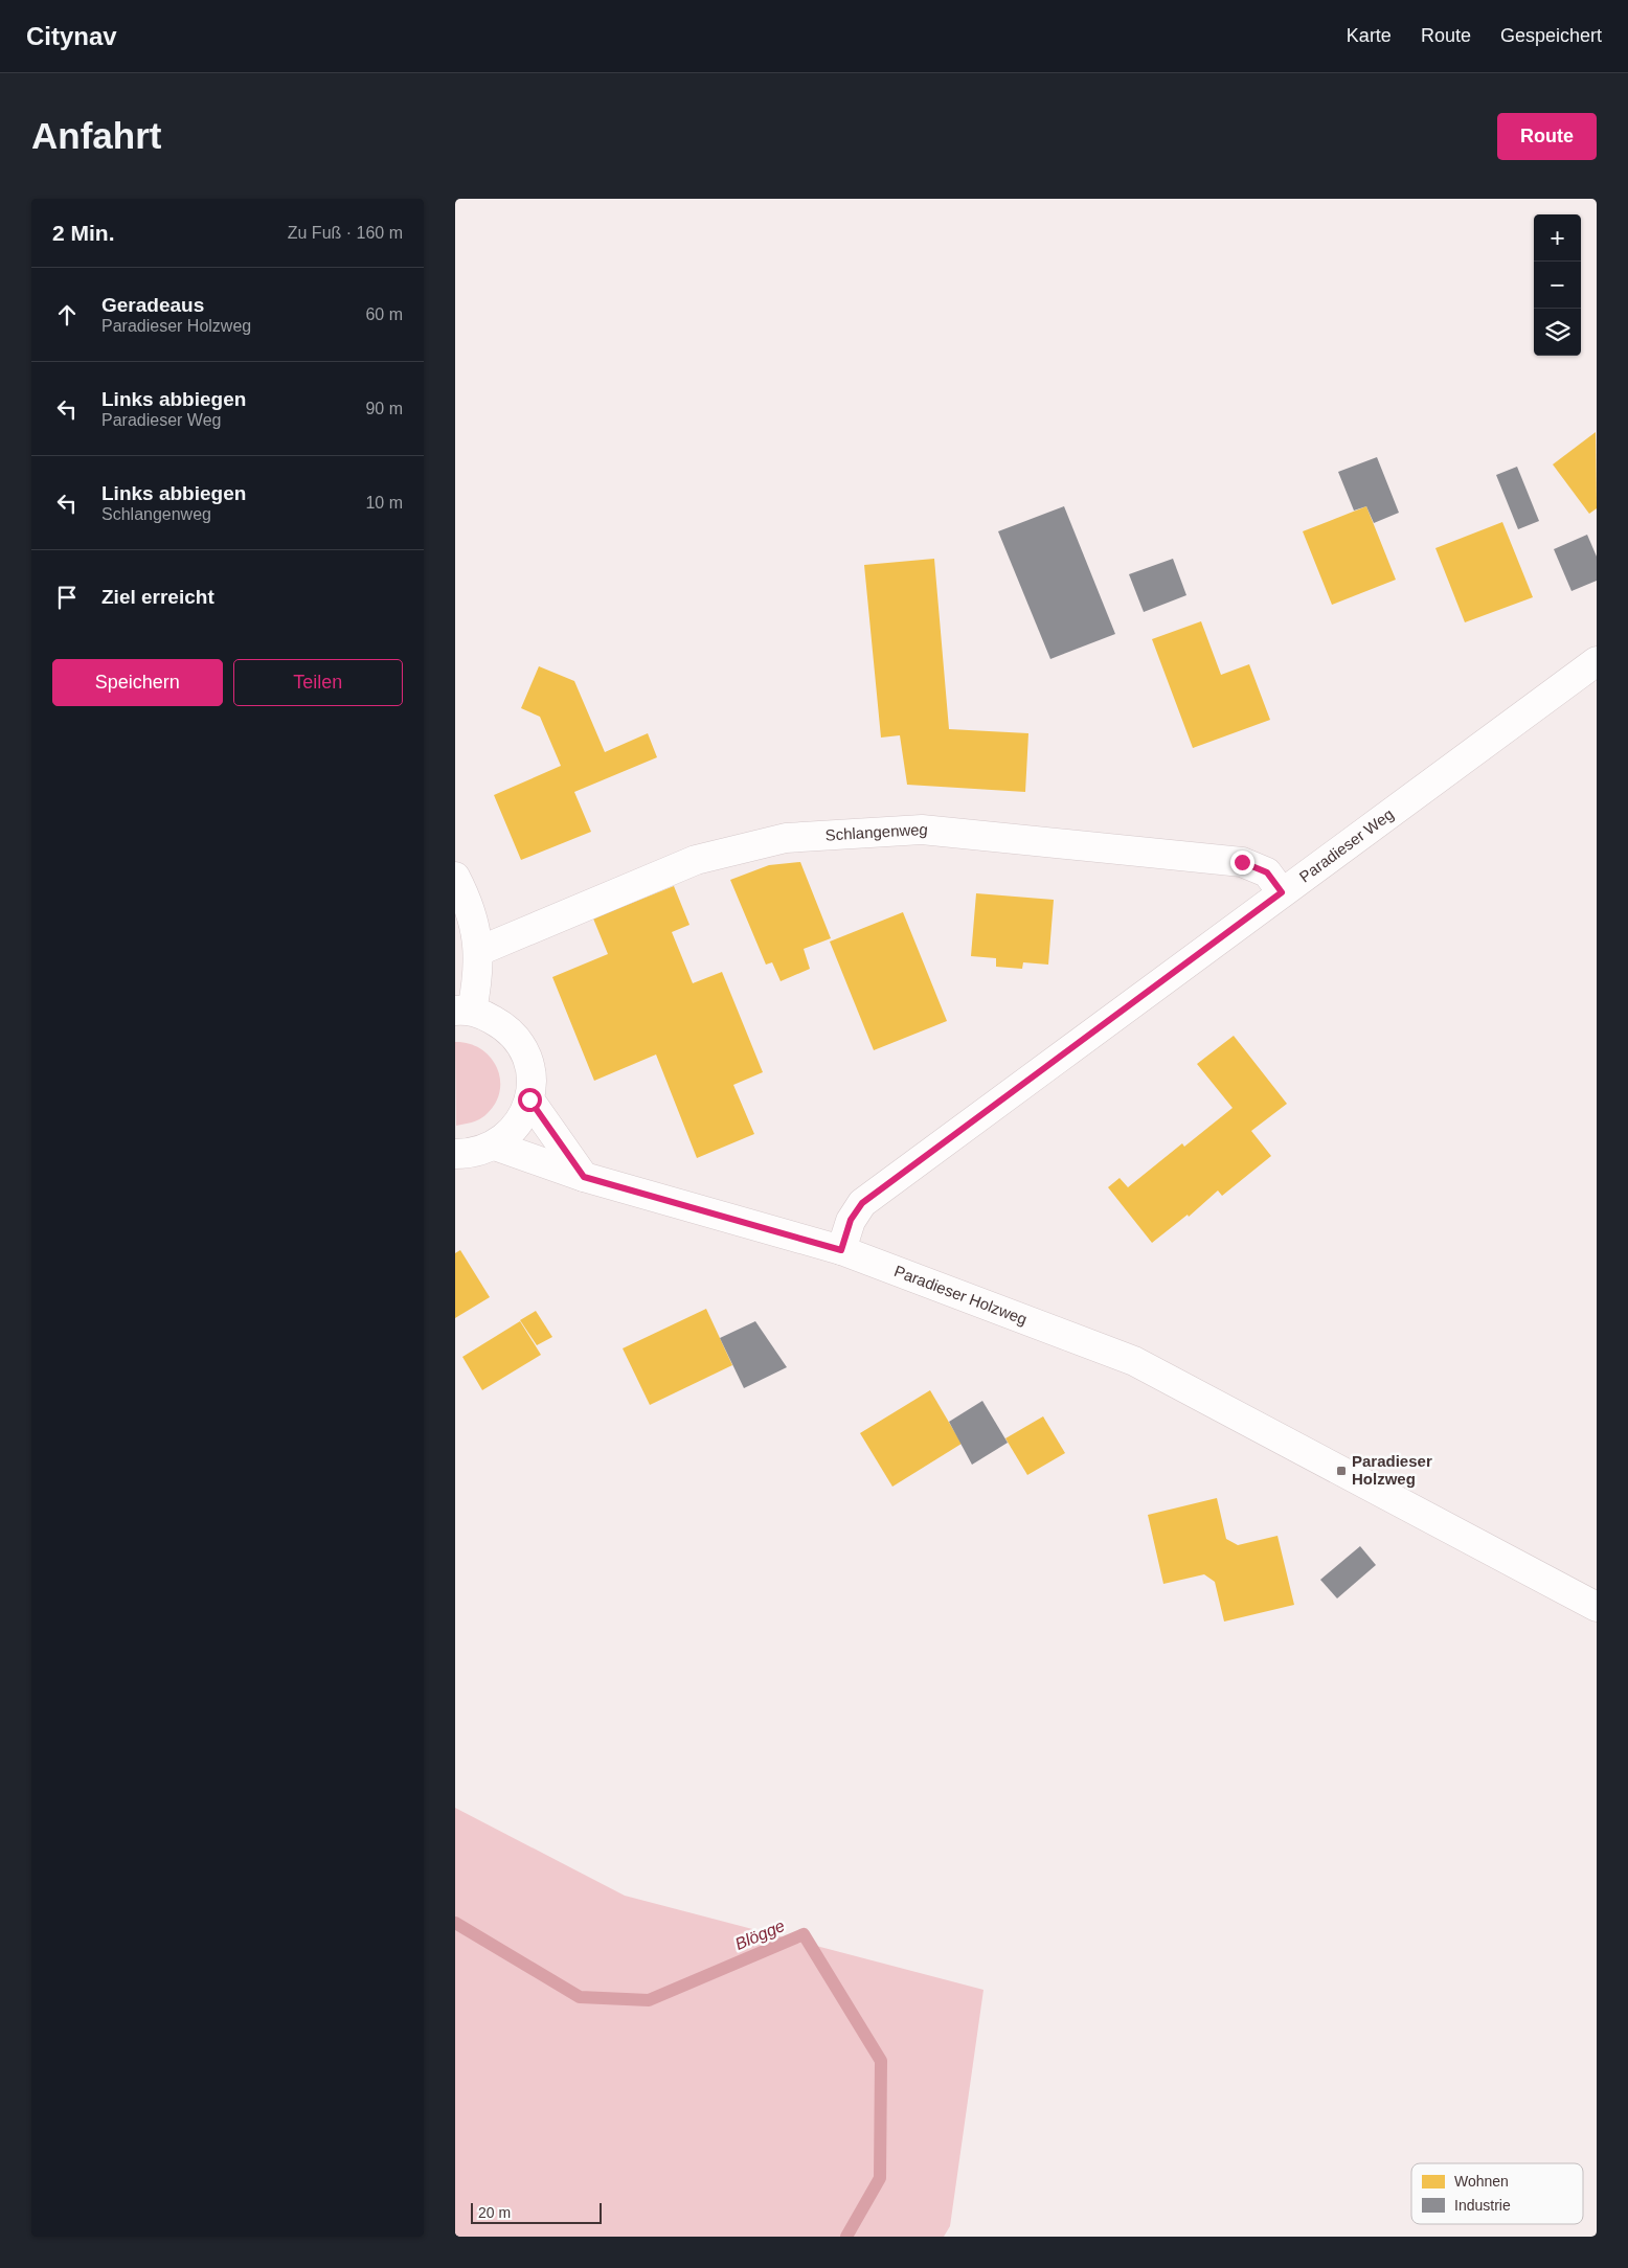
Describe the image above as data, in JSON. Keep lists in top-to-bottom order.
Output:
{
  "streets": {
    "street": ["Schlangenweg", "Paradieser Weg", "Paradieser Holzweg"]
  },
  "crossings": [
    ["Schlangenweg", "Paradieser Weg"],
    ["Paradieser Weg", "Paradieser Holzweg"]
  ],
  "water": ["Blögge"],
  "places": {
    "transit": ["Paradieser Holzweg"]
  },
  "legend": ["Wohnen", "Industrie"],
  "scale_bar": "20 m",
  "page": {
    "header": "Citynav",
    "nav": ["Karte", "Route", "Gespeichert"],
    "buttons": [
      "Route",
      ["Speichern", "Teilen"]
    ],
    "title": "Anfahrt",
    "heading": ["2 Min.", "Zu Fuß · 160 m"],
    "map_buttons": ["+", "−"],
    "list": [
      ["Geradeaus", "Paradieser Holzweg", "60 m"],
      ["Links abbiegen", "Paradieser Weg", "90 m"],
      ["Links abbiegen", "Schlangenweg", "10 m"],
      "Ziel erreicht"
    ],
    "scale": "20 m"
  }
}
